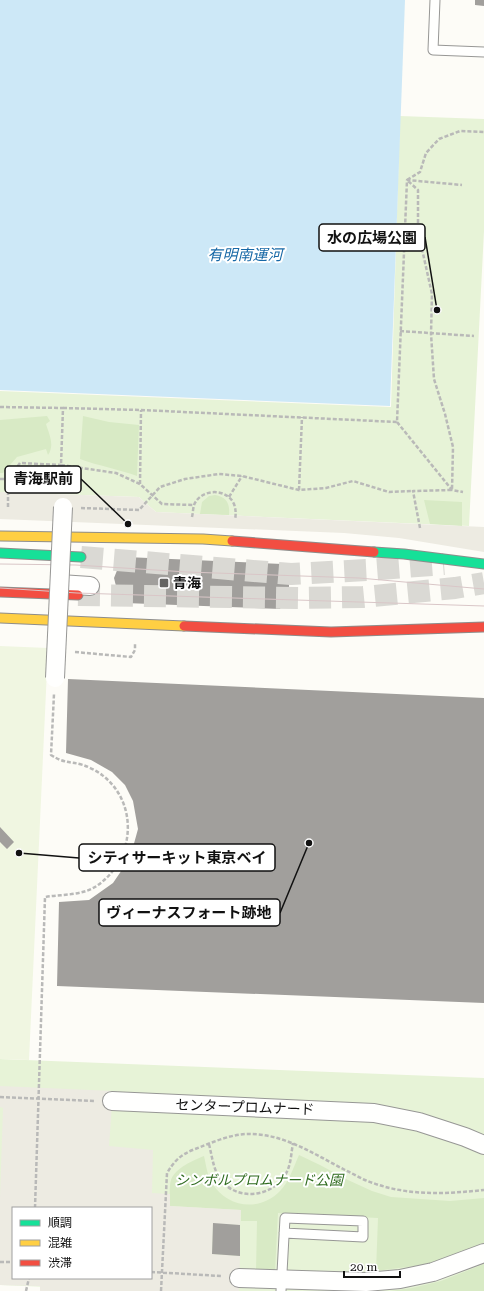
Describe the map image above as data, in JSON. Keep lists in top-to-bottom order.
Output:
{
  "streets": {
    "street": ["センタープロムナード"]
  },
  "water": ["有明南運河"],
  "parks": ["シンボルプロムナード公園"],
  "places": {
    "other": [
      "水の広場公園",
      "青海駅前",
      "ヴィーナスフォート跡地",
      "シティサーキット東京ベイ"
    ],
    "transit": ["青海"]
  },
  "legend": ["順調", "混雑", "渋滞"],
  "scale_bar": "20 m"
}
